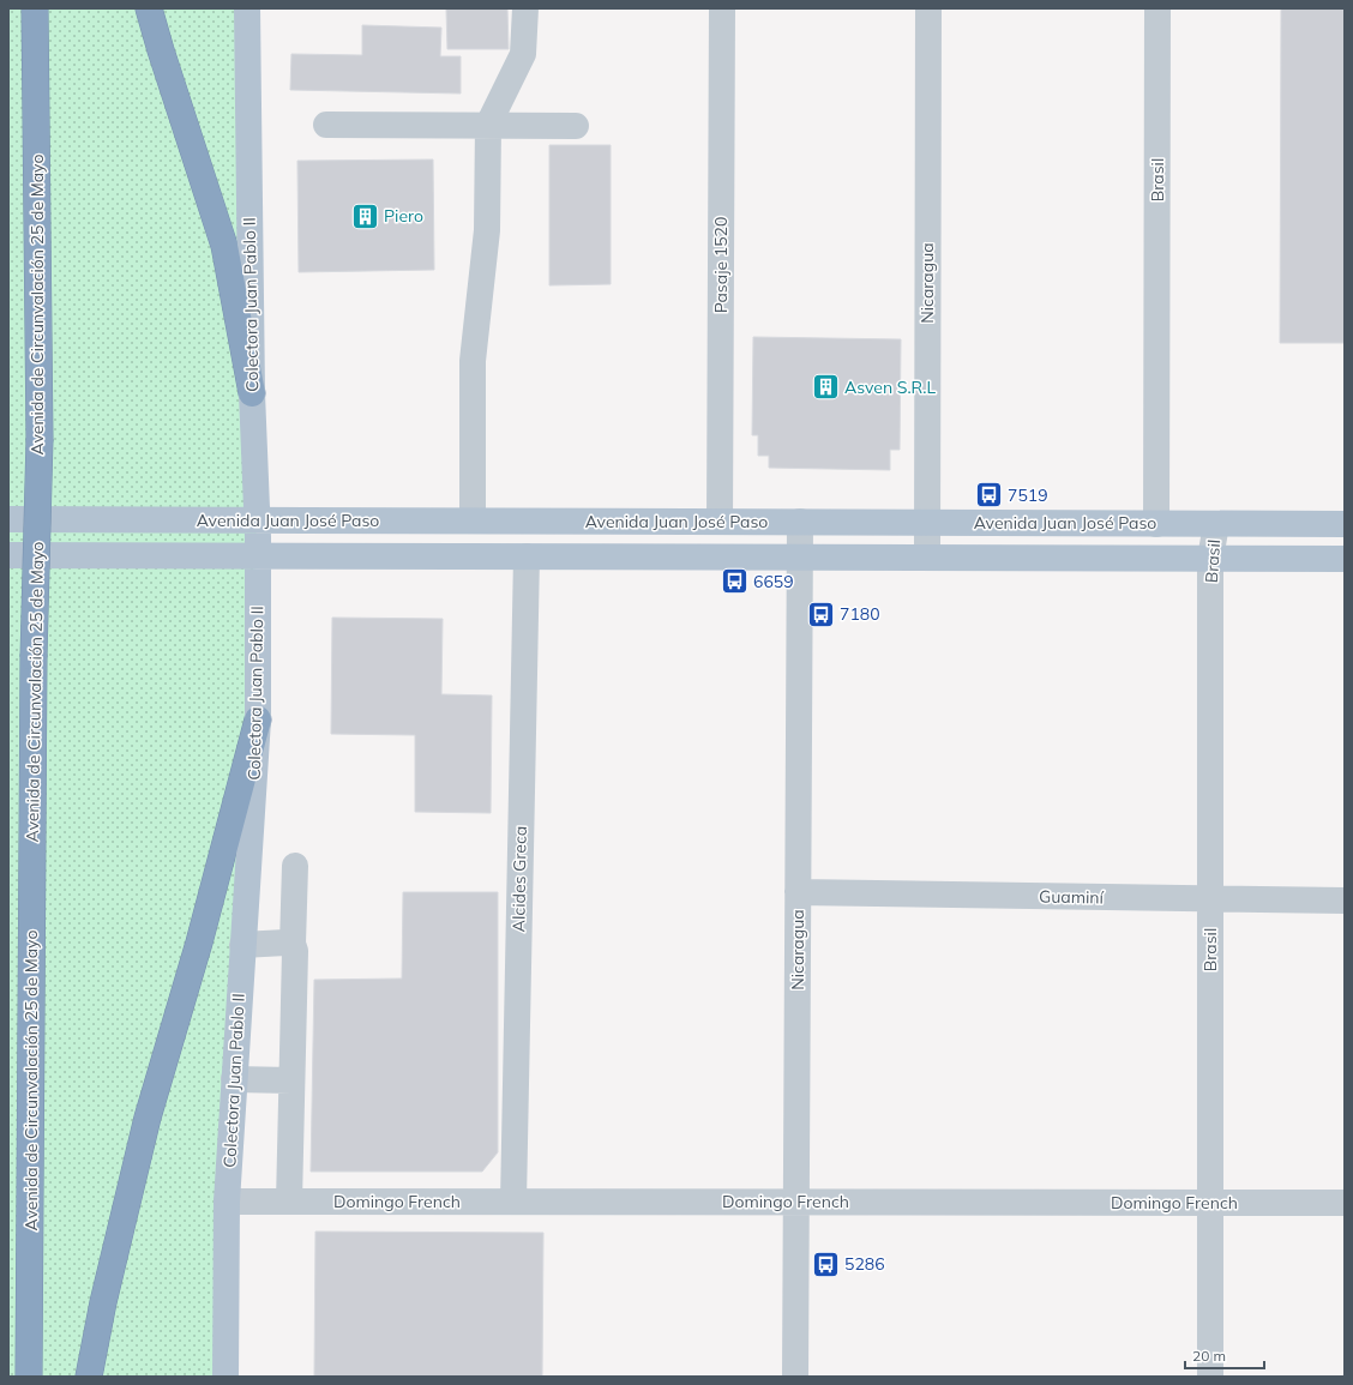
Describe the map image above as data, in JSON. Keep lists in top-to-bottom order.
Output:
{
  "streets": {
    "highway": ["Avenida de Circunvalación 25 de Mayo"],
    "main road": ["Colectora Juan Pablo II", "Avenida Juan José Paso"],
    "street": [
      "Brasil",
      "Pasaje 1520",
      "Nicaragua",
      "Alcides Greca",
      "Guaminí",
      "Domingo French"
    ]
  },
  "crossings": [
    ["Brasil", "Avenida Juan José Paso"],
    ["Brasil", "Guaminí"],
    ["Brasil", "Domingo French"],
    ["Pasaje 1520", "Avenida Juan José Paso"],
    ["Nicaragua", "Avenida Juan José Paso"],
    ["Nicaragua", "Guaminí"],
    ["Nicaragua", "Domingo French"],
    ["Colectora Juan Pablo II", "Avenida Juan José Paso"],
    ["Colectora Juan Pablo II", "Domingo French"],
    ["Avenida Juan José Paso", "Alcides Greca"],
    ["Alcides Greca", "Domingo French"]
  ],
  "places": {
    "building": ["Piero", "Asven S.R.L"],
    "bus stop": [
      "7519",
      "6659",
      "7180",
      "5286"
    ]
  },
  "scale_bar": "20 m"
}
